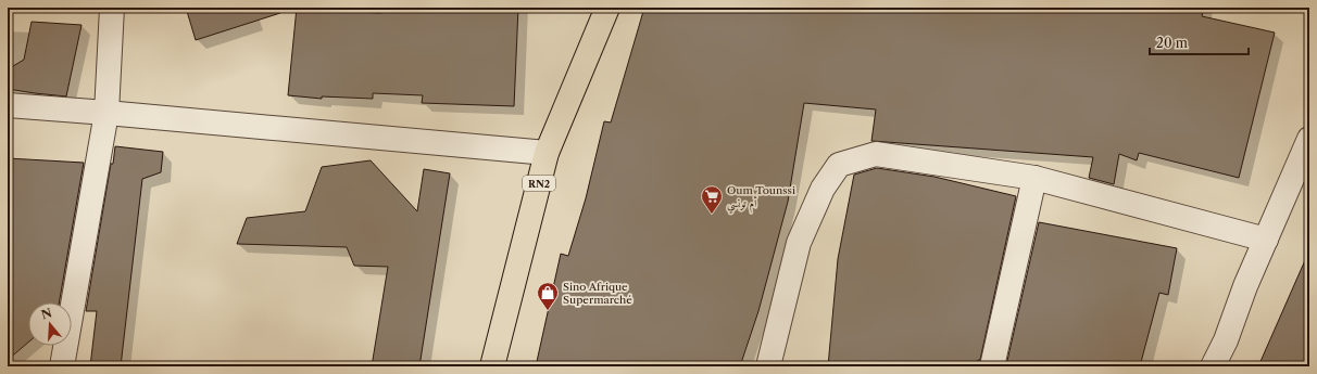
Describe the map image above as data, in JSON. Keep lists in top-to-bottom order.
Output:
{
  "streets": {
    "highway": ["RN2"]
  },
  "places": {
    "supermarket": ["Oum Tounssi أم تونسي"],
    "shop": ["Sino Afrique Supermarché"]
  },
  "scale_bar": "20 m",
  "north": "top"
}
